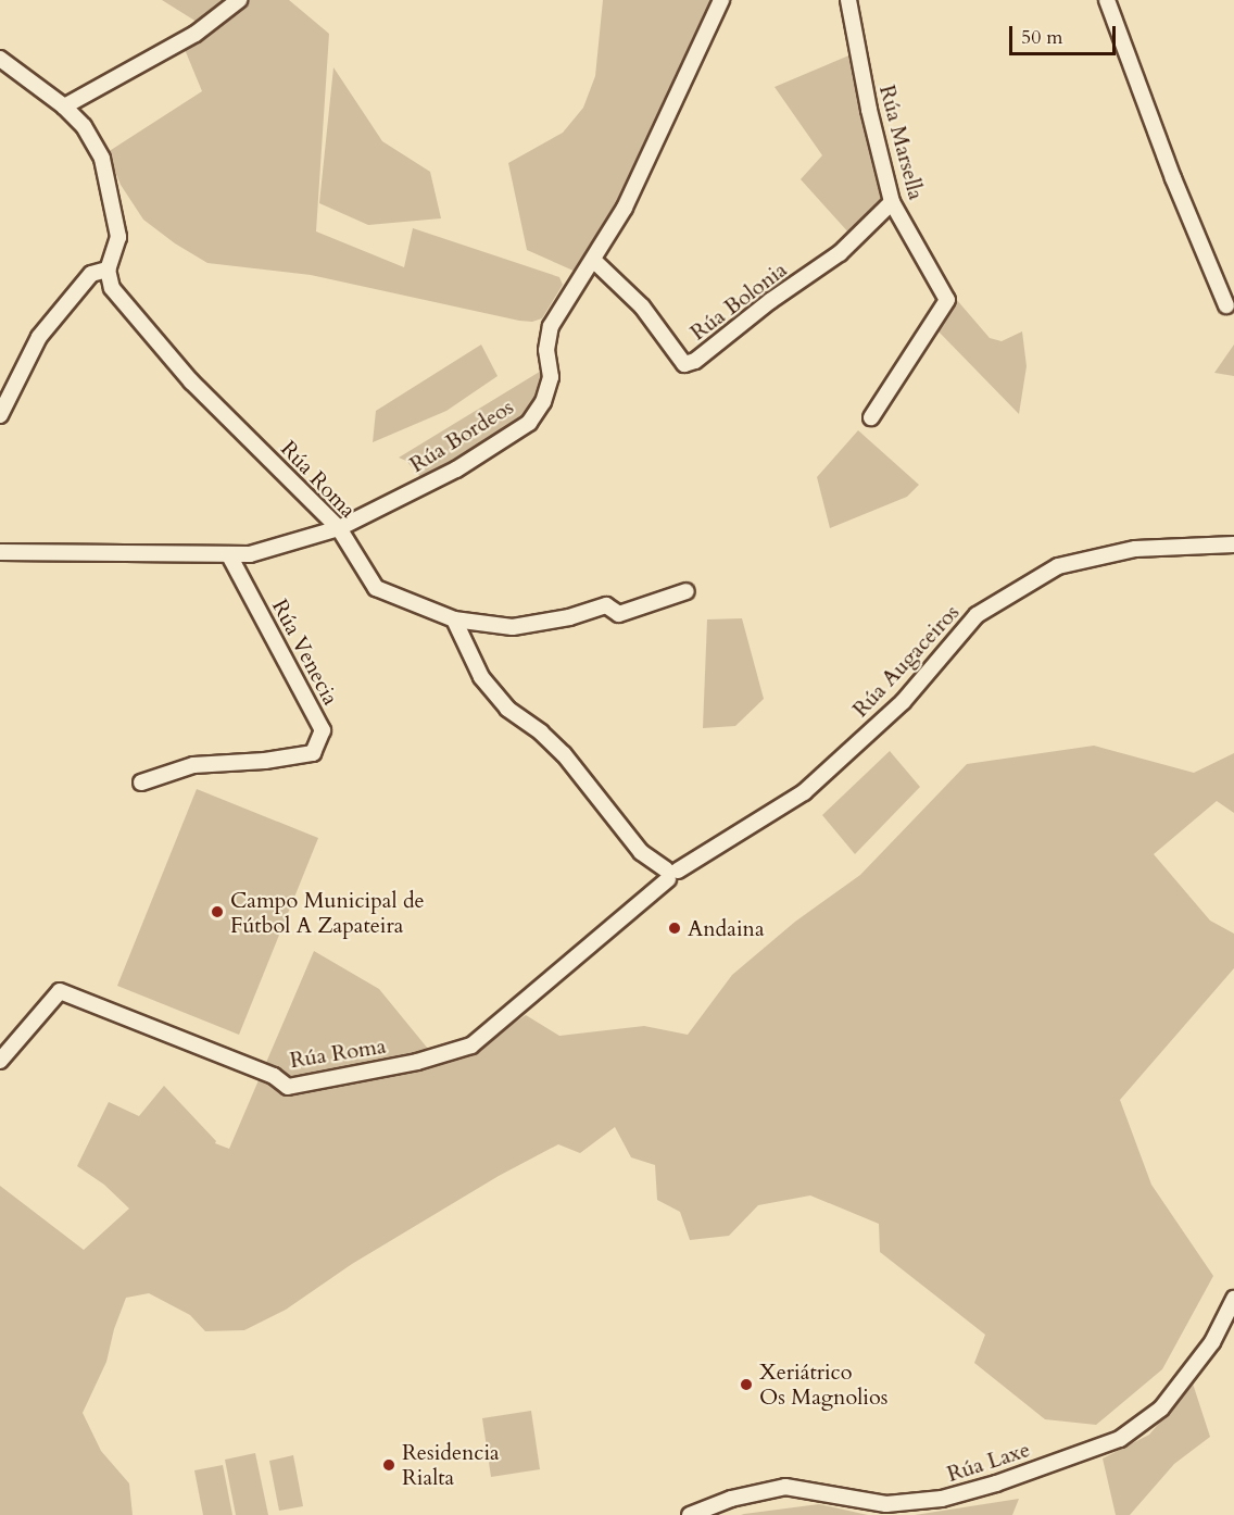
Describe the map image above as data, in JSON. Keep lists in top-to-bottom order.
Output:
{
  "streets": {
    "street": [
      "Rúa Marsella",
      "Rúa Bolonia",
      "Rúa Bordeos",
      "Rúa Roma",
      "Rúa Venecia",
      "Rúa Augaceiros",
      "Rúa Laxe"
    ]
  },
  "crossings": [
    ["Rúa Marsella", "Rúa Bolonia"],
    ["Rúa Bolonia", "Rúa Bordeos"],
    ["Rúa Bordeos", "Rúa Roma"],
    ["Rúa Bordeos", "Rúa Venecia"],
    ["Rúa Roma", "Rúa Augaceiros"]
  ],
  "places": [
    "Campo Municipal de Fútbol A Zapateira",
    "Andaina",
    "Xeriátrico Os Magnolios",
    "Residencia Rialta"
  ],
  "scale_bar": "50 m"
}
